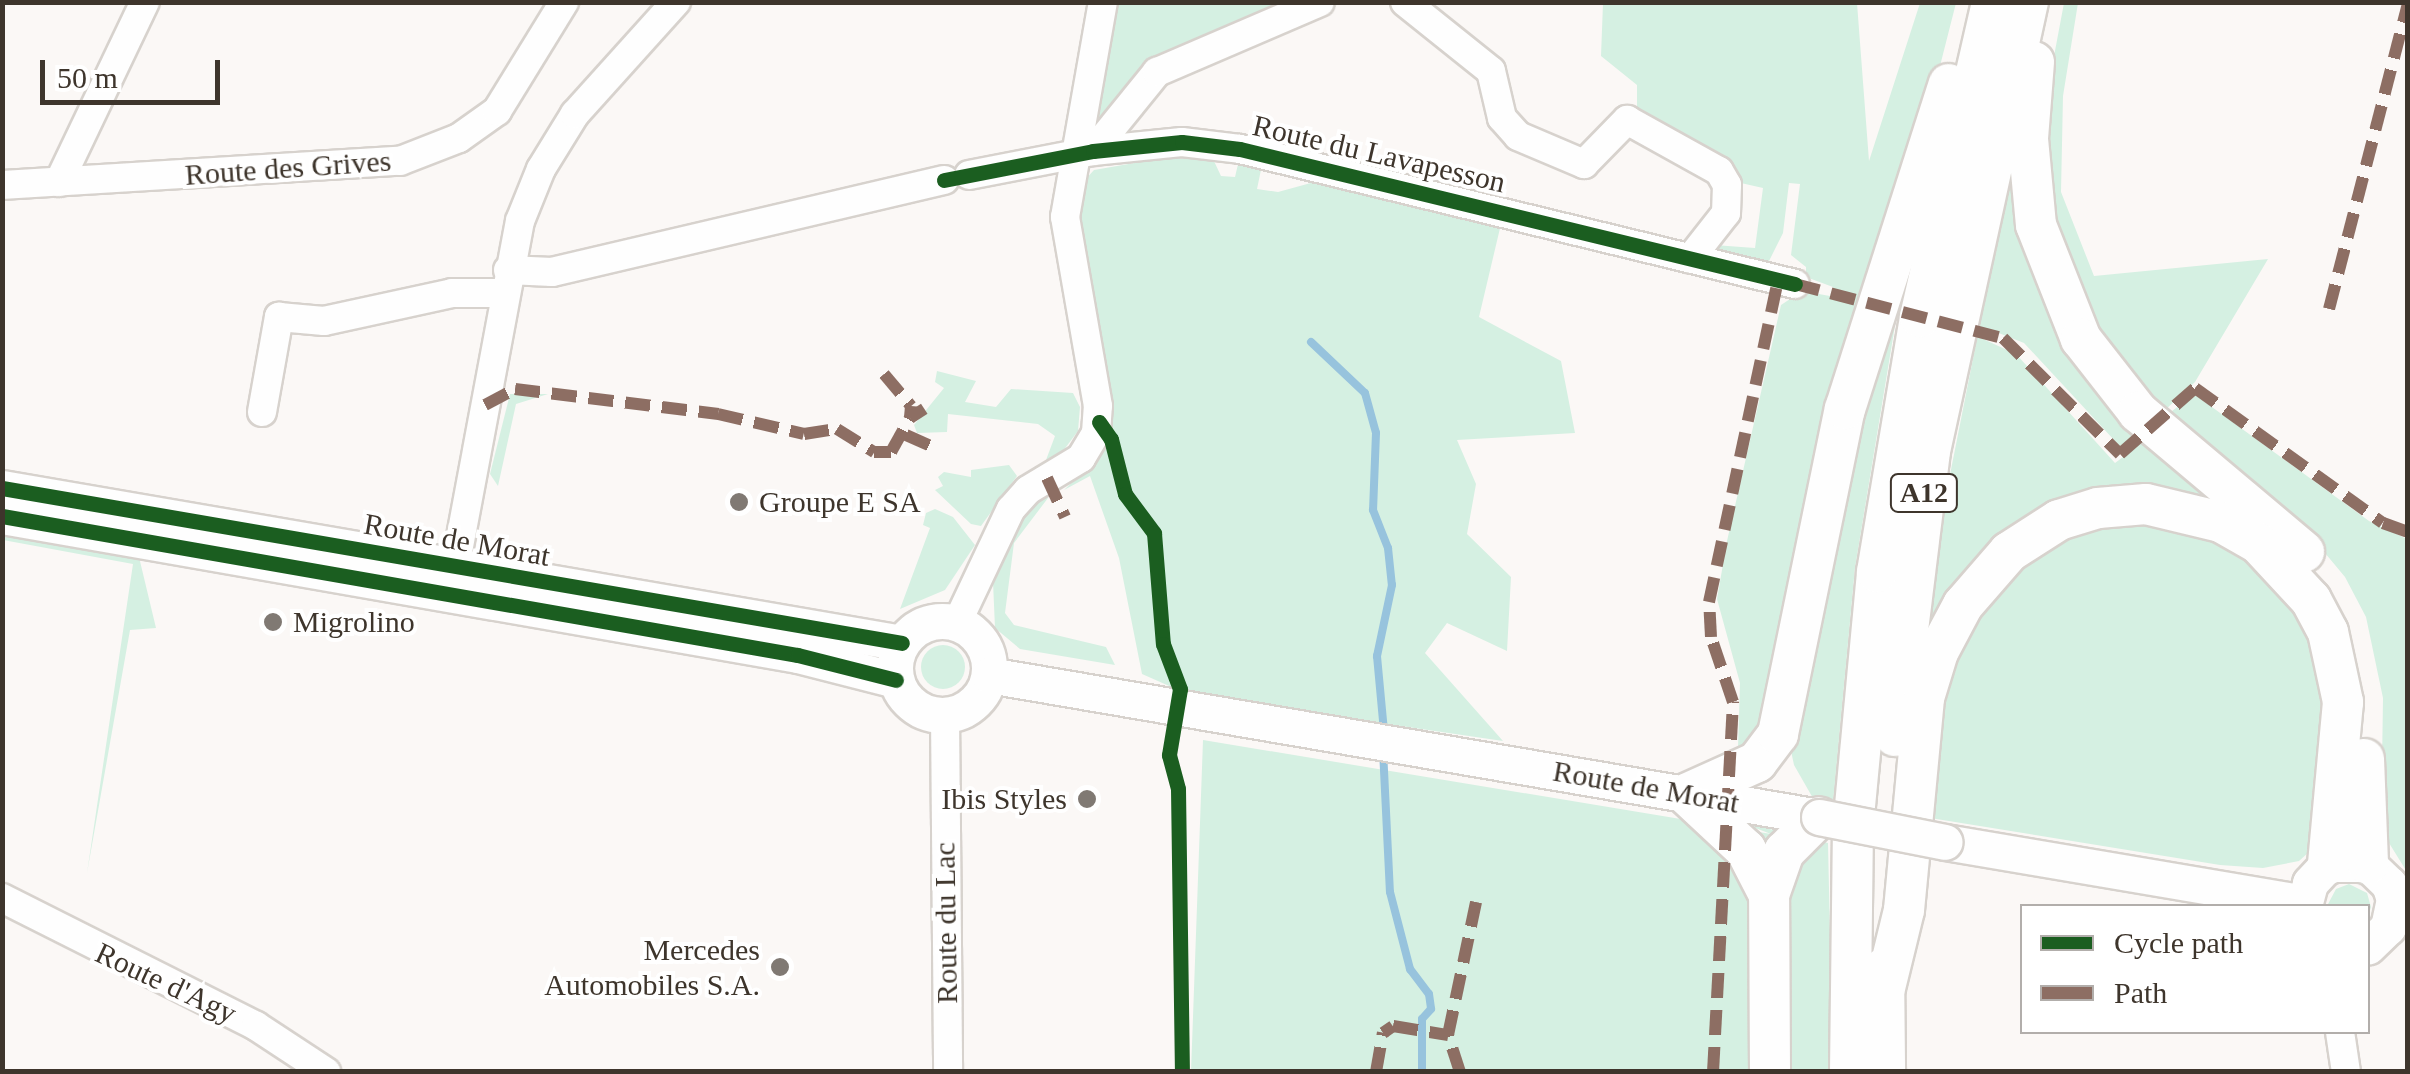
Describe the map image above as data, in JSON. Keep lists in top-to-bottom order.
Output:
{
  "streets": {
    "highway": ["A12"],
    "main road": ["Route de Morat"],
    "street": [
      "Route du Lavapesson",
      "Route des Grives",
      "Route du Lac",
      "Route d'Agy"
    ]
  },
  "crossings": [
    ["Route de Morat", "Route du Lac"]
  ],
  "places": [
    "Groupe E SA",
    "Migrolino",
    "Ibis Styles",
    "Mercedes Automobiles S.A."
  ],
  "legend": ["Cycle path", "Path"],
  "scale_bar": "50 m"
}
